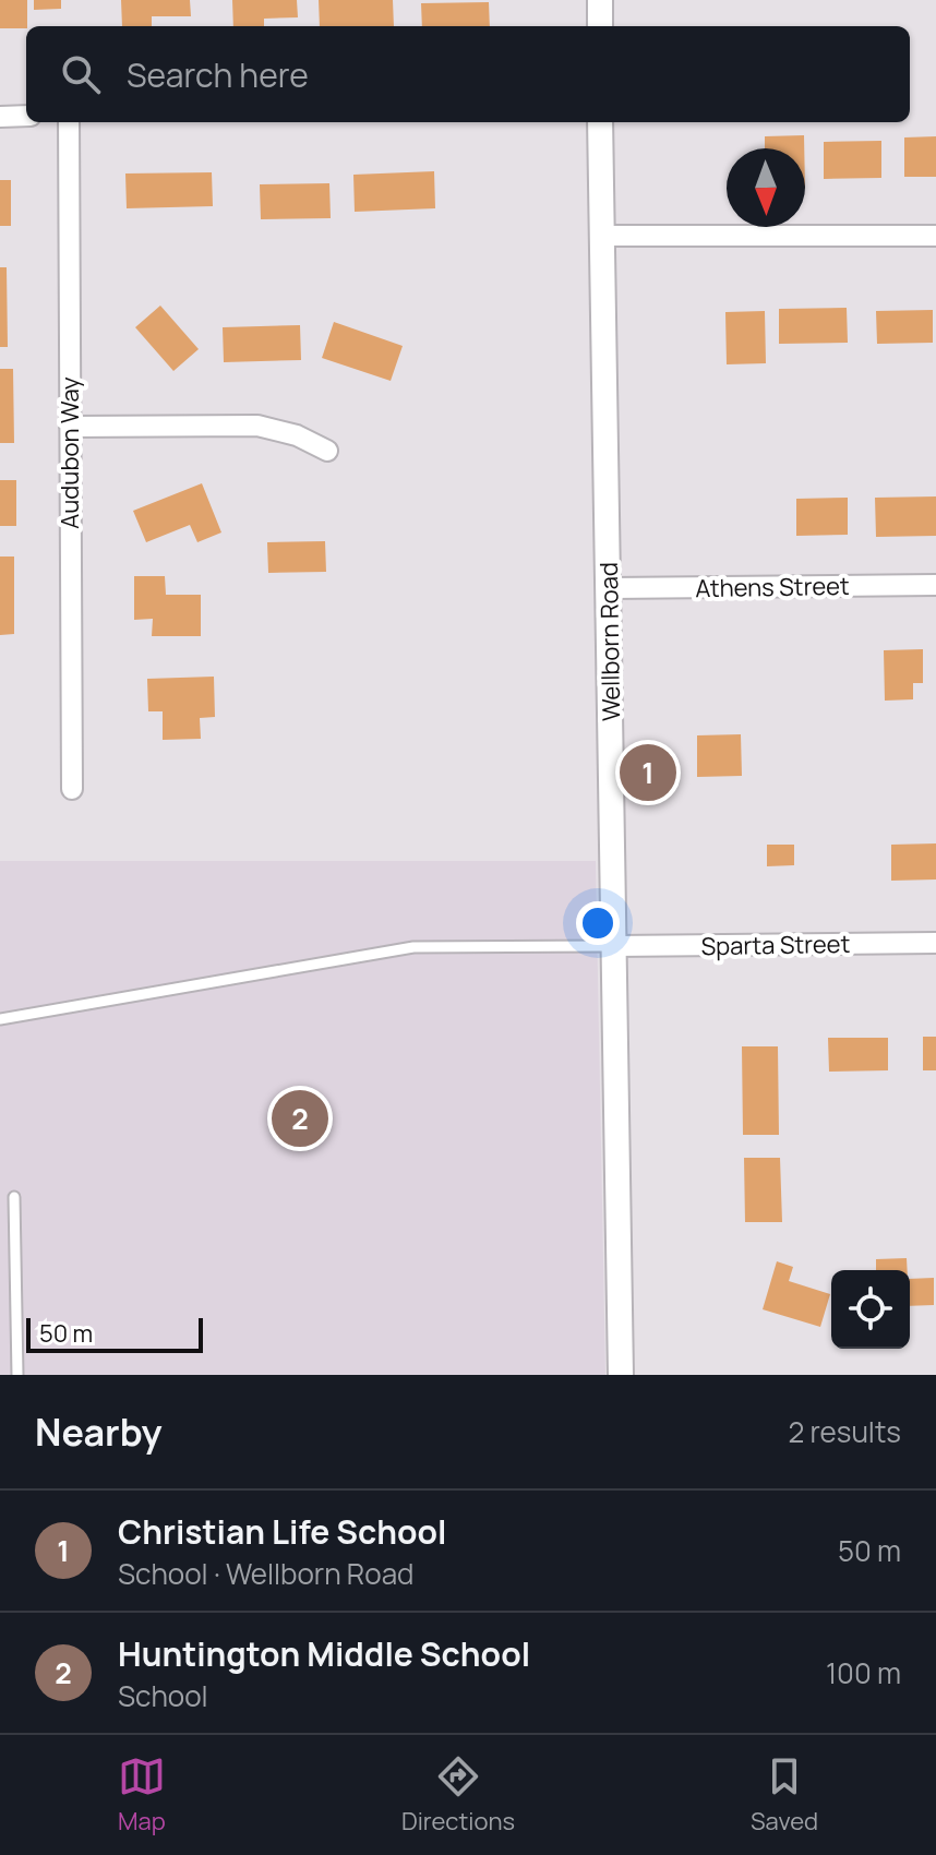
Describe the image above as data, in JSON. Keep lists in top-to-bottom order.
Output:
{
  "streets": {
    "street": [
      "Audubon Way",
      "Athens Street",
      "Wellborn Road",
      "Sparta Street"
    ]
  },
  "crossings": [
    ["Athens Street", "Wellborn Road"],
    ["Wellborn Road", "Sparta Street"]
  ],
  "scale_bar": "50 m",
  "north": "bottom",
  "page": {
    "search": "Search here",
    "pins": ["1", "2"],
    "scale": "50 m",
    "heading": ["Nearby", "2 results"],
    "list": [
      {
        "mark": "1",
        "name": "Christian Life School",
        "note": "School · Wellborn Road",
        "value": "50 m"
      },
      {
        "mark": "2",
        "name": "Huntington Middle School",
        "note": "School",
        "value": "100 m"
      }
    ],
    "nav": ["Map", "Directions", "Saved"]
  }
}
